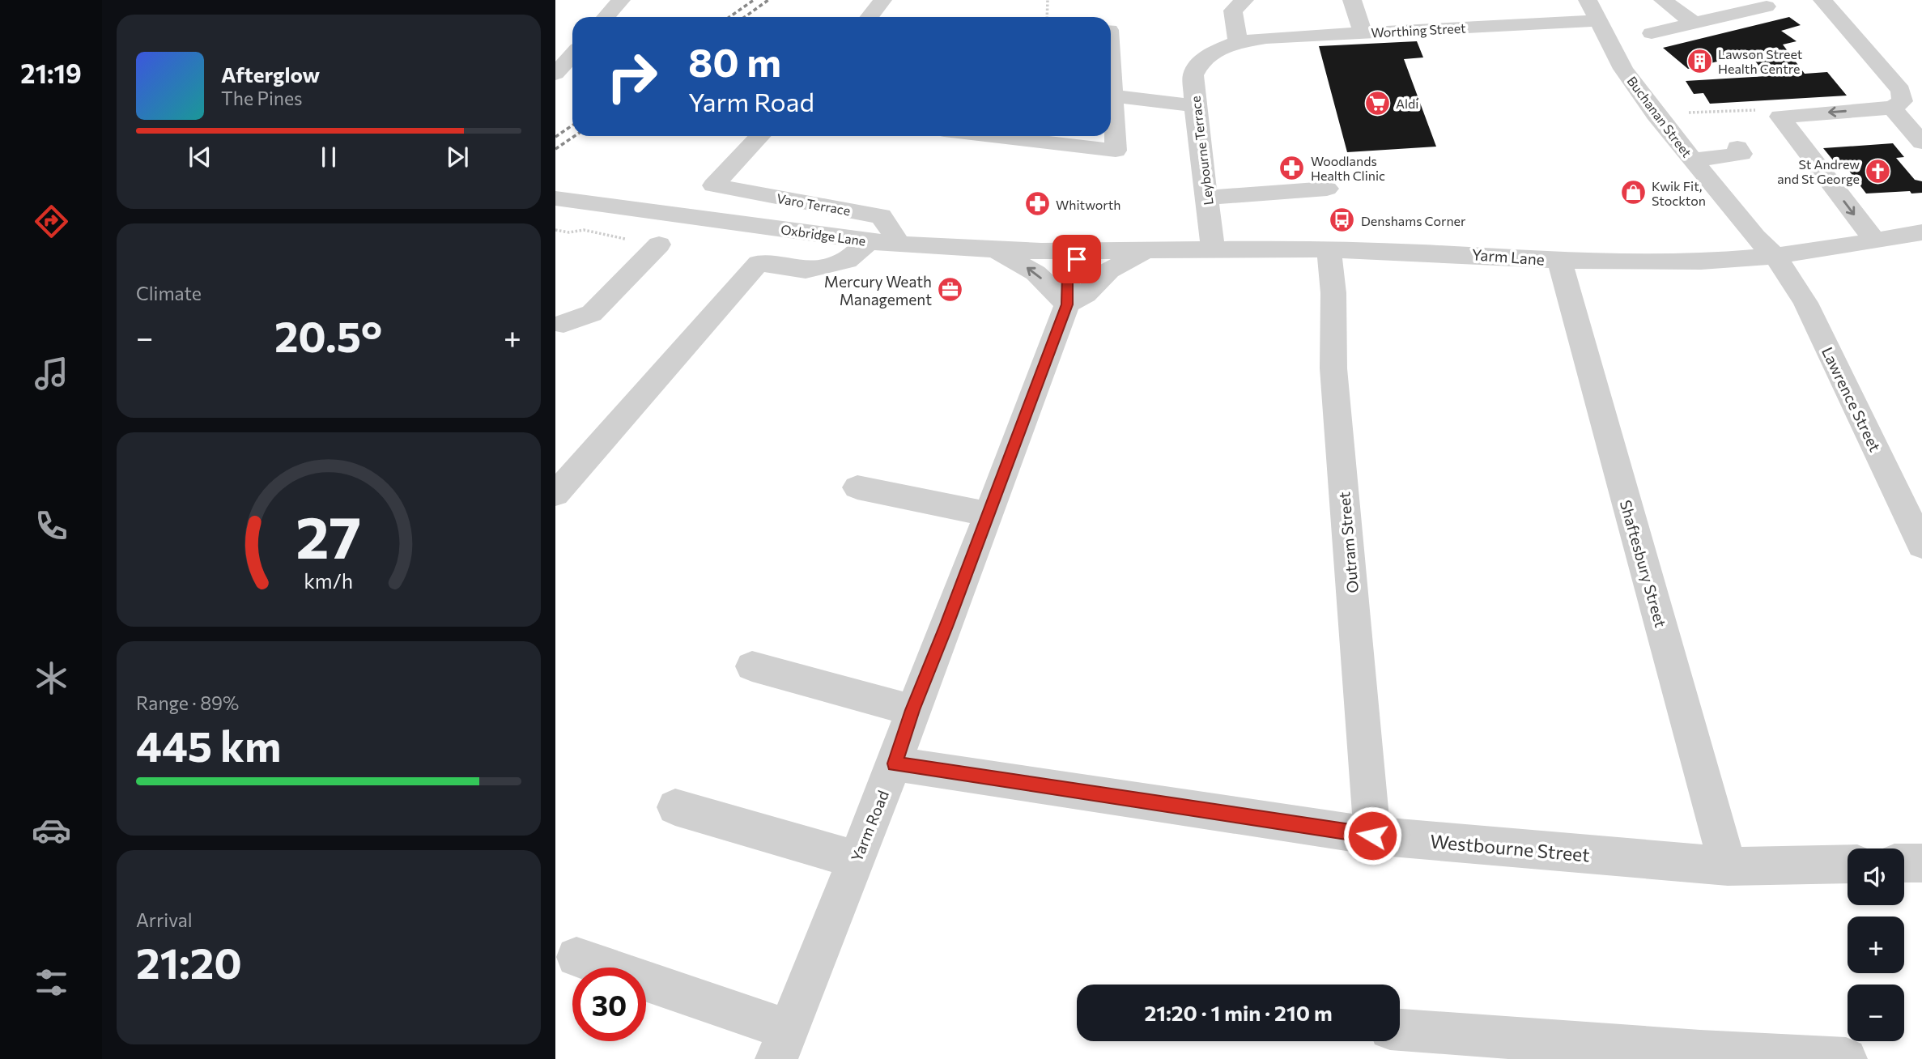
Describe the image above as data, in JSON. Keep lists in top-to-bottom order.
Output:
{
  "streets": {
    "street": [
      "Worthing Street",
      "Buchanan Street",
      "Leybourne Terrace",
      "Varo Terrace",
      "Oxbridge Lane",
      "Yarm Lane",
      "Lawrence Street",
      "Outram Street",
      "Shaftesbury Street",
      "Yarm Road",
      "Westbourne Street"
    ]
  },
  "crossings": [
    ["Worthing Street", "Buchanan Street"],
    ["Worthing Street", "Leybourne Terrace"],
    ["Buchanan Street", "Yarm Lane"],
    ["Buchanan Street", "Lawrence Street"],
    ["Leybourne Terrace", "Yarm Lane"],
    ["Varo Terrace", "Oxbridge Lane"],
    ["Oxbridge Lane", "Yarm Lane"],
    ["Oxbridge Lane", "Yarm Road"],
    ["Yarm Lane", "Lawrence Street"],
    ["Yarm Lane", "Outram Street"],
    ["Yarm Lane", "Shaftesbury Street"],
    ["Yarm Lane", "Yarm Road"],
    ["Outram Street", "Westbourne Street"],
    ["Shaftesbury Street", "Westbourne Street"],
    ["Yarm Road", "Westbourne Street"]
  ],
  "places": {
    "building": ["Lawson Street Health Centre"],
    "supermarket": ["Aldi"],
    "pharmacy": ["Woodlands Health Clinic", "Whitworth"],
    "church": ["St Andrew and St George"],
    "shop": ["Kwik Fit, Stockton"],
    "bus stop": ["Denshams Corner"],
    "office": ["Mercury Weath Management"]
  },
  "page": {
    "tabs": "21:19",
    "turn": ["80 m", "Yarm Road"],
    "song": ["Afterglow", "The Pines"],
    "tile": [
      "Climate",
      ["Range · 89%", "445 km"],
      ["Arrival", "21:20"]
    ],
    "heat": ["−", "20.5°", "+"],
    "map_buttons": ["+", "−"],
    "limit": "30",
    "trip": "21:20 · 1 min · 210 m",
    "gauge": ["27", "km/h"]
  }
}
